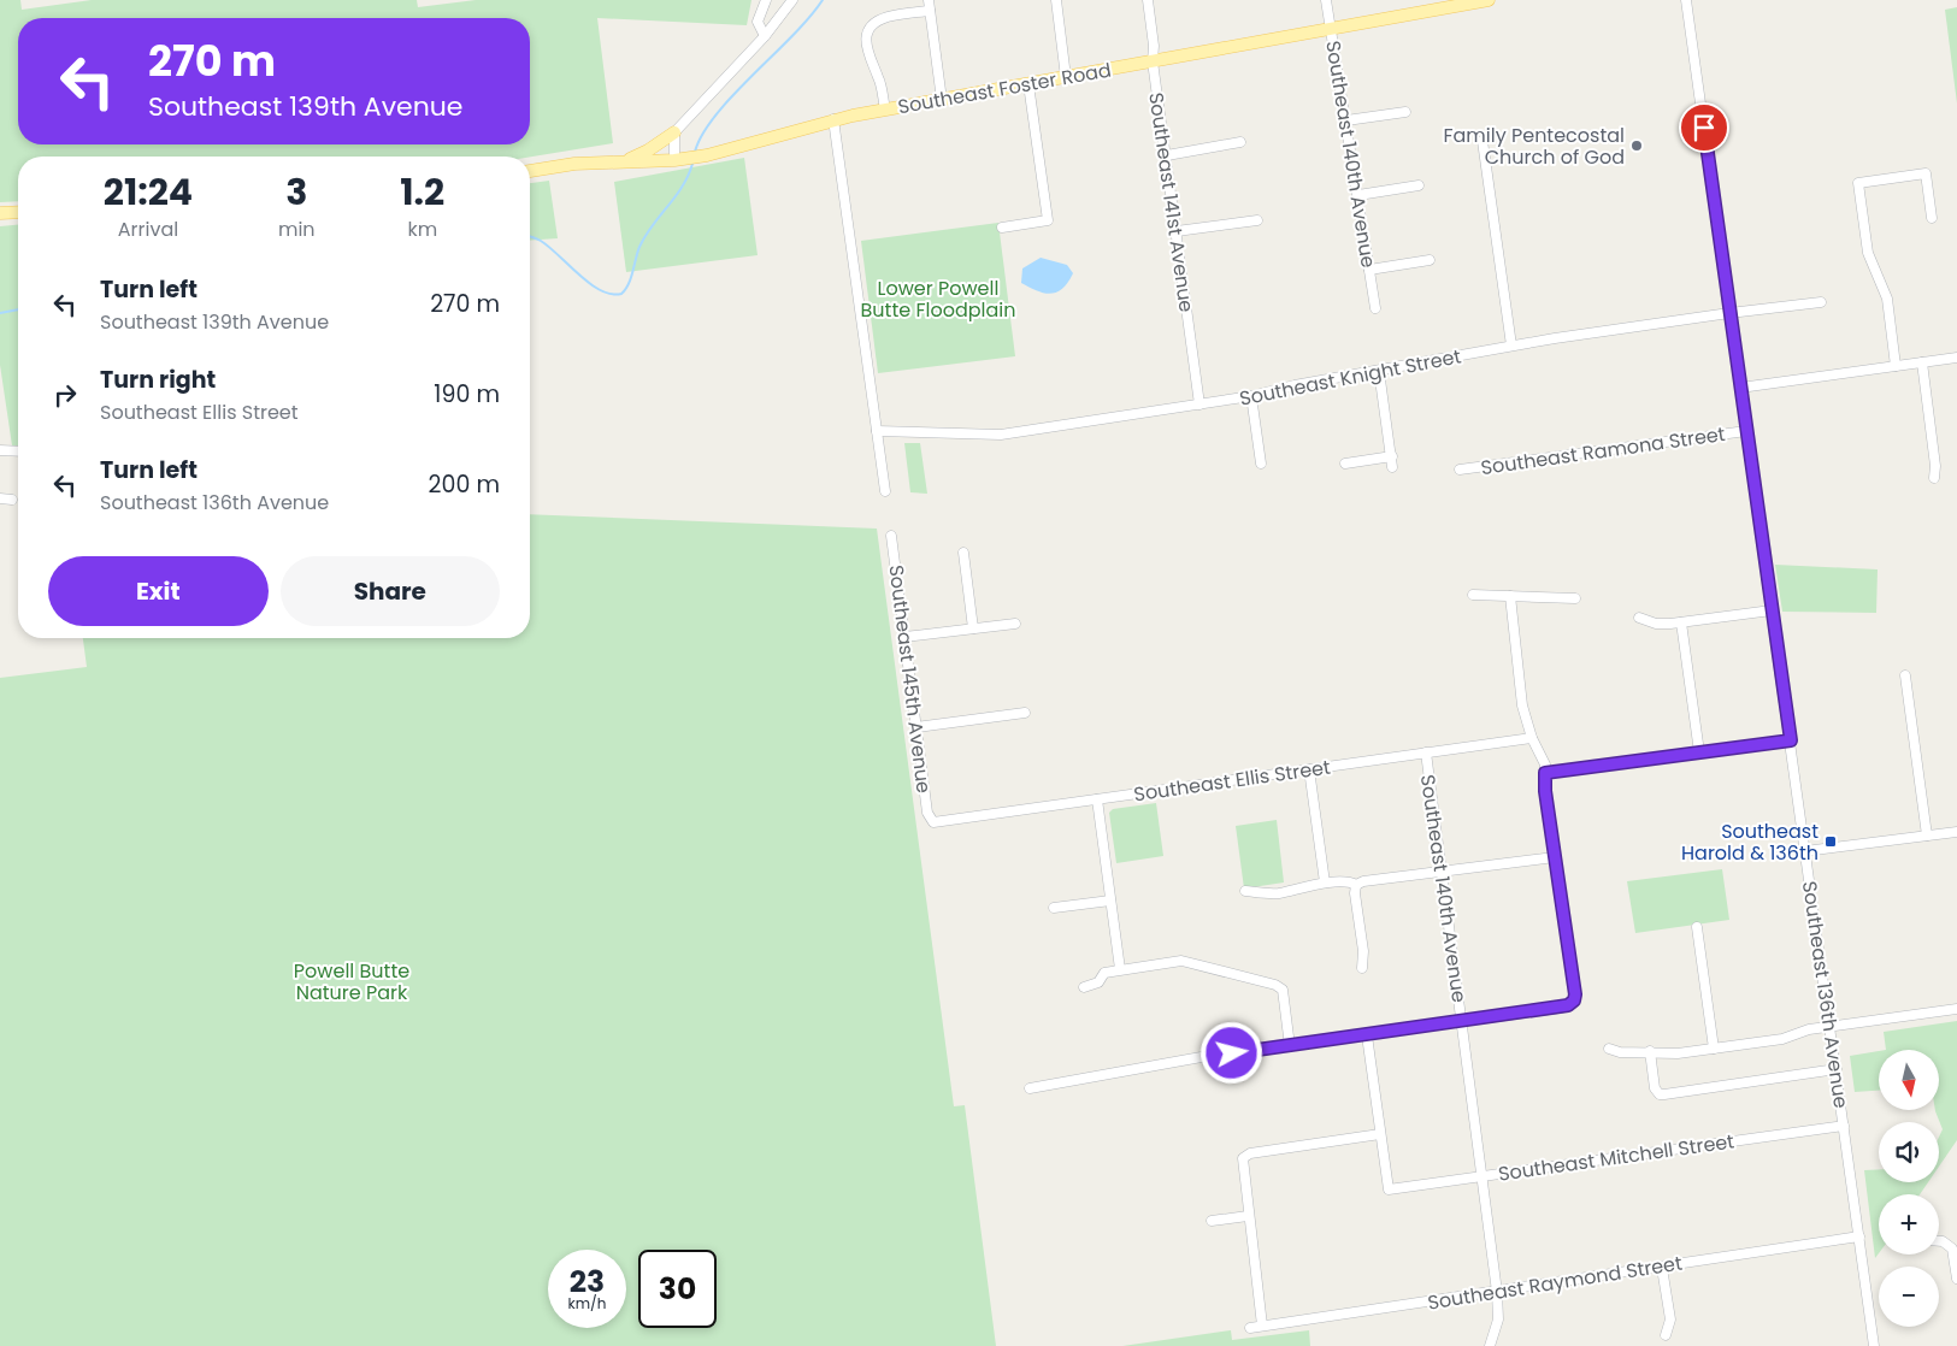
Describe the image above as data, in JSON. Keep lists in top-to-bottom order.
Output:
{
  "streets": {
    "main road": ["Southeast Foster Road"],
    "street": [
      "Southeast 140th Avenue",
      "Southeast 141st Avenue",
      "Southeast Knight Street",
      "Southeast Ramona Street",
      "Southeast 145th Avenue",
      "Southeast Ellis Street",
      "Southeast 136th Avenue",
      "Southeast Mitchell Street",
      "Southeast Raymond Street"
    ]
  },
  "crossings": [
    ["Southeast Foster Road", "Southeast 140th Avenue"],
    ["Southeast Foster Road", "Southeast 141st Avenue"],
    ["Southeast 140th Avenue", "Southeast Ellis Street"],
    ["Southeast 140th Avenue", "Southeast Mitchell Street"],
    ["Southeast 140th Avenue", "Southeast Raymond Street"],
    ["Southeast 141st Avenue", "Southeast Knight Street"],
    ["Southeast Knight Street", "Southeast 136th Avenue"],
    ["Southeast Ramona Street", "Southeast 136th Avenue"],
    ["Southeast 145th Avenue", "Southeast Ellis Street"],
    ["Southeast 136th Avenue", "Southeast Mitchell Street"],
    ["Southeast 136th Avenue", "Southeast Raymond Street"]
  ],
  "parks": ["Lower Powell Butte Floodplain", "Powell Butte Nature Park"],
  "places": {
    "other": ["Family Pentecostal Church of God"],
    "transit": ["Southeast Harold & 136th"]
  },
  "north": "bottom",
  "page": {
    "turn": ["270 m", "Southeast 139th Avenue"],
    "eta": [
      "21:24",
      "Arrival",
      "3",
      "min",
      "1.2",
      "km"
    ],
    "list": [
      {
        "name": "Turn left",
        "note": "Southeast 139th Avenue",
        "value": "270 m"
      },
      {
        "name": "Turn right",
        "note": "Southeast Ellis Street",
        "value": "190 m"
      },
      {
        "name": "Turn left",
        "note": "Southeast 136th Avenue",
        "value": "200 m"
      }
    ],
    "buttons": ["Exit", "Share"],
    "map_buttons": ["+", "−"],
    "speed": "23 km/h",
    "limit": "30"
  }
}
